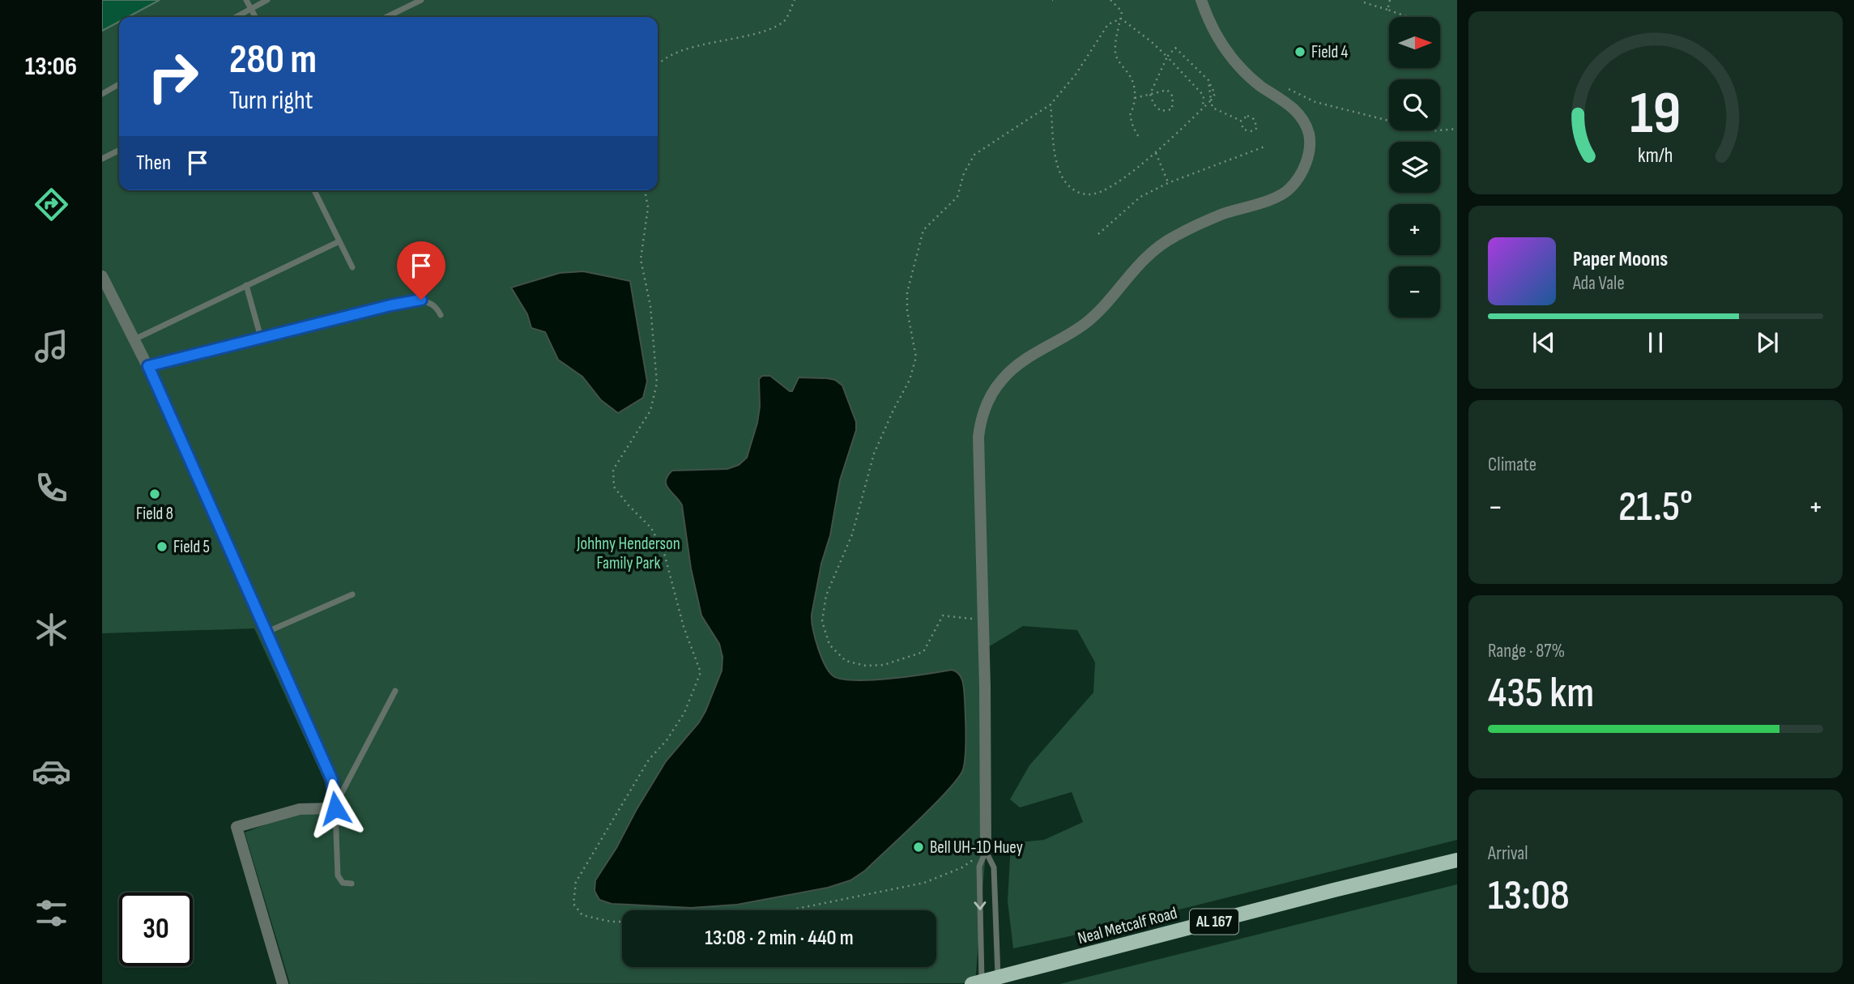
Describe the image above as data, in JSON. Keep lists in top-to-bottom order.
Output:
{
  "streets": {
    "main road": ["AL 167", "Neal Metcalf Road"]
  },
  "parks": ["Johhny Henderson Family Park"],
  "places": [
    "Field 4",
    "Field 8",
    "Field 5",
    "Bell UH-1D Huey"
  ],
  "north": "right",
  "page": {
    "tabs": "13:06",
    "map_buttons": ["+", "−"],
    "turn": ["280 m", "Turn right"],
    "then": "Then",
    "song": ["Paper Moons", "Ada Vale"],
    "tile": [
      "Climate",
      ["Range · 87%", "435 km"],
      ["Arrival", "13:08"]
    ],
    "heat": ["−", "21.5°", "+"],
    "limit": "30",
    "trip": "13:08 · 2 min · 440 m",
    "gauge": ["19", "km/h"]
  }
}
